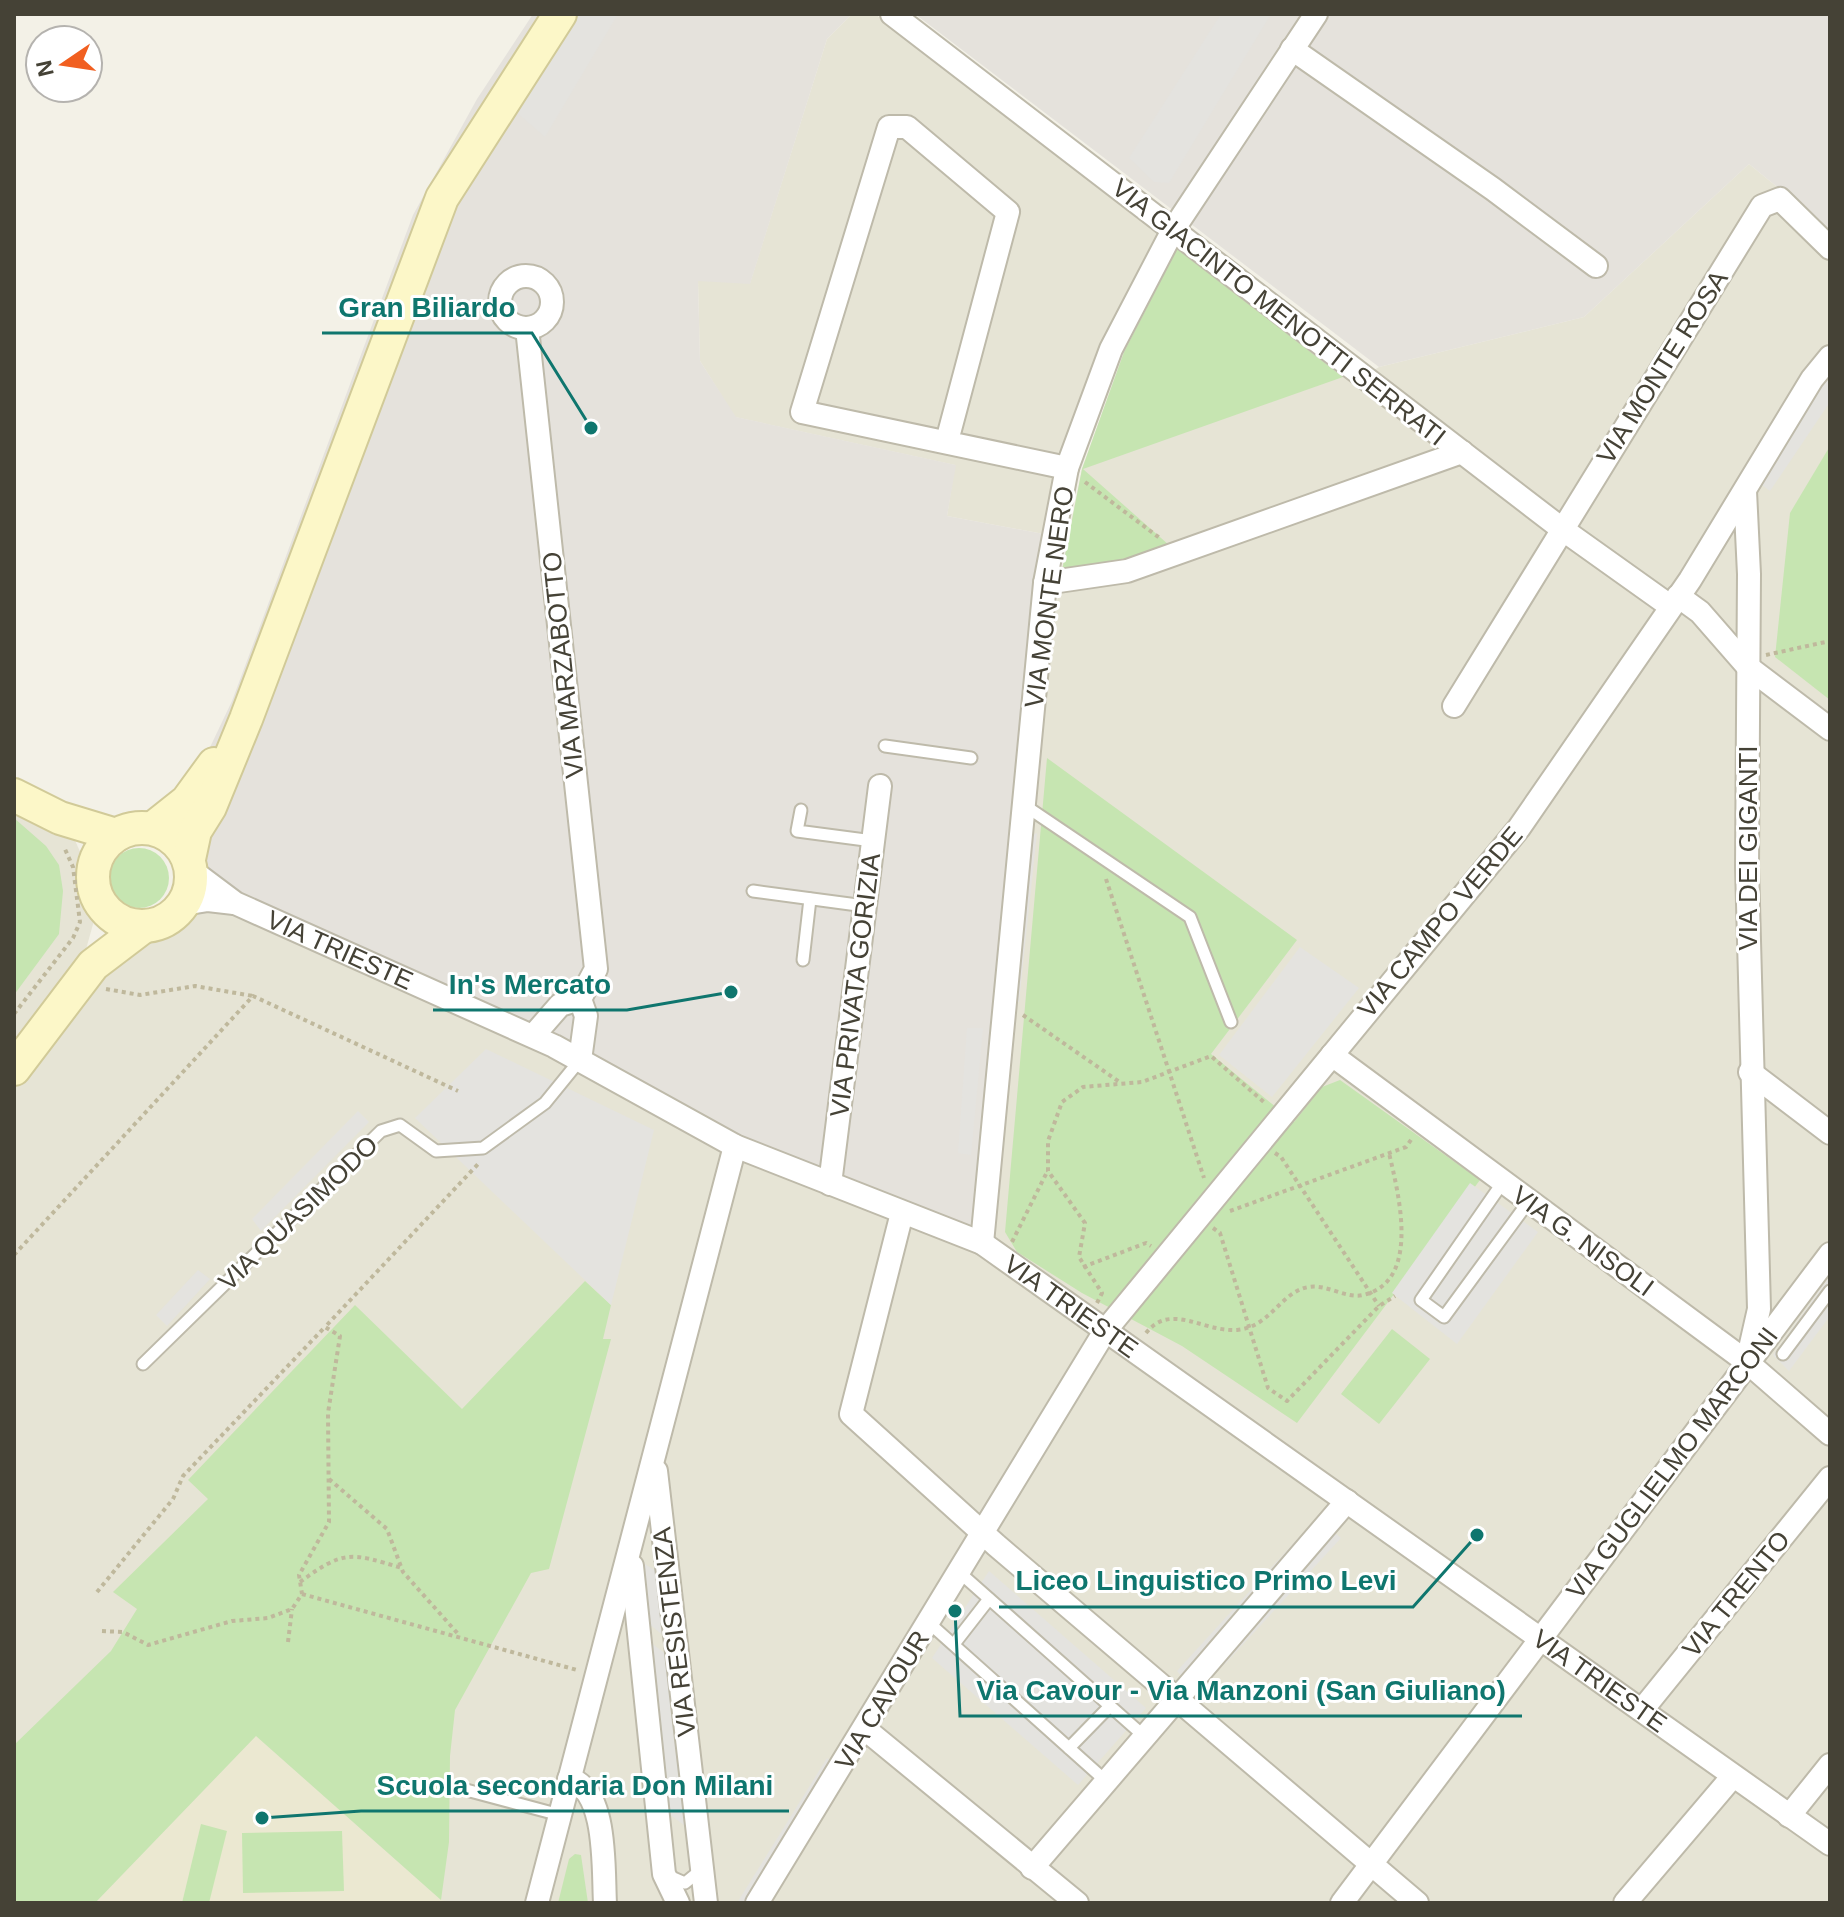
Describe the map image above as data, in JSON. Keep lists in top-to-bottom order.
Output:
{
  "streets": {
    "street": [
      "VIA GIACINTO MENOTTI SERRATI",
      "VIA MONTE ROSA",
      "VIA MONTE NERO",
      "VIA MARZABOTTO",
      "VIA DEI GIGANTI",
      "VIA CAMPO VERDE",
      "VIA TRIESTE",
      "VIA PRIVATA GORIZIA",
      "VIA G. NISOLI",
      "VIA GUGLIELMO MARCONI",
      "VIA TRENTO",
      "VIA RESISTENZA",
      "VIA CAVOUR"
    ],
    "lane": ["VIA QUASIMODO"]
  },
  "crossings": [
    ["VIA GIACINTO MENOTTI SERRATI", "VIA MONTE ROSA"],
    ["VIA GIACINTO MENOTTI SERRATI", "VIA MONTE NERO"],
    ["VIA GIACINTO MENOTTI SERRATI", "VIA DEI GIGANTI"],
    ["VIA GIACINTO MENOTTI SERRATI", "VIA CAMPO VERDE"],
    ["VIA MONTE NERO", "VIA TRIESTE"],
    ["VIA DEI GIGANTI", "VIA CAMPO VERDE"],
    ["VIA DEI GIGANTI", "VIA G. NISOLI"],
    ["VIA DEI GIGANTI", "VIA GUGLIELMO MARCONI"],
    ["VIA CAMPO VERDE", "VIA TRIESTE"],
    ["VIA CAMPO VERDE", "VIA G. NISOLI"],
    ["VIA CAMPO VERDE", "VIA CAVOUR"],
    ["VIA TRIESTE", "VIA PRIVATA GORIZIA"],
    ["VIA TRIESTE", "VIA QUASIMODO"],
    ["VIA TRIESTE", "VIA GUGLIELMO MARCONI"],
    ["VIA TRIESTE", "VIA TRENTO"],
    ["VIA TRIESTE", "VIA RESISTENZA"],
    ["VIA TRIESTE", "VIA CAVOUR"],
    ["VIA G. NISOLI", "VIA GUGLIELMO MARCONI"]
  ],
  "places": [
    "Gran Biliardo",
    "In's Mercato",
    "Liceo Linguistico Primo Levi",
    "Via Cavour - Via Manzoni (San Giuliano)",
    "Scuola secondaria Don Milani"
  ],
  "north": "left"
}
